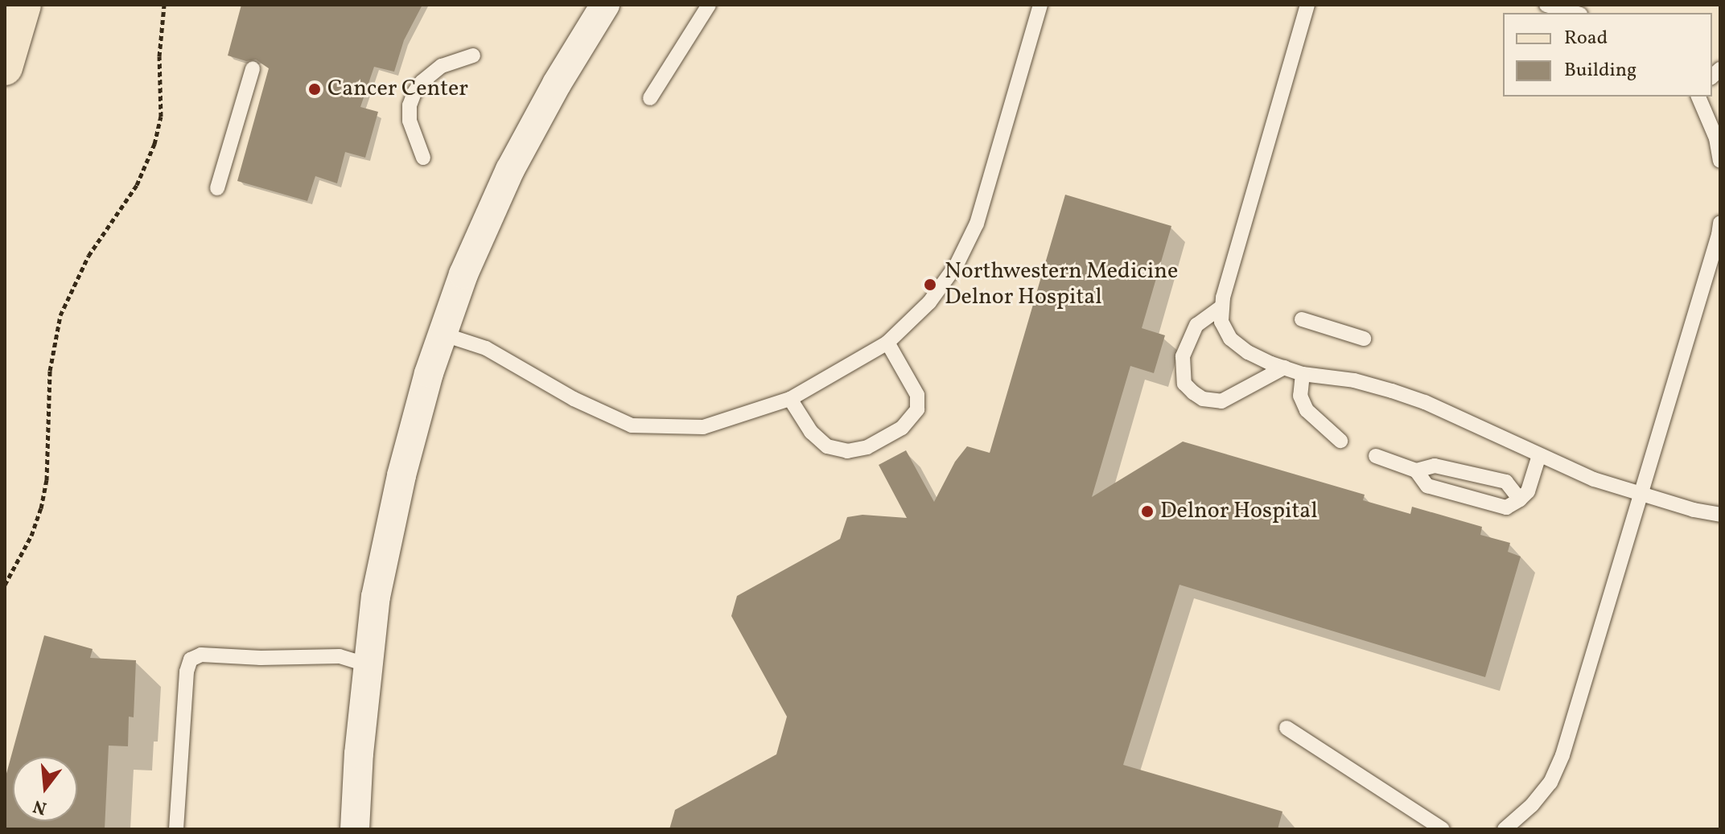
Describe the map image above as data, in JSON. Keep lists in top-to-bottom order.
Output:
{
  "places": ["Cancer Center", "Northwestern Medicine Delnor Hospital", "Delnor Hospital"],
  "legend": ["Road", "Building"],
  "north": "bottom"
}
